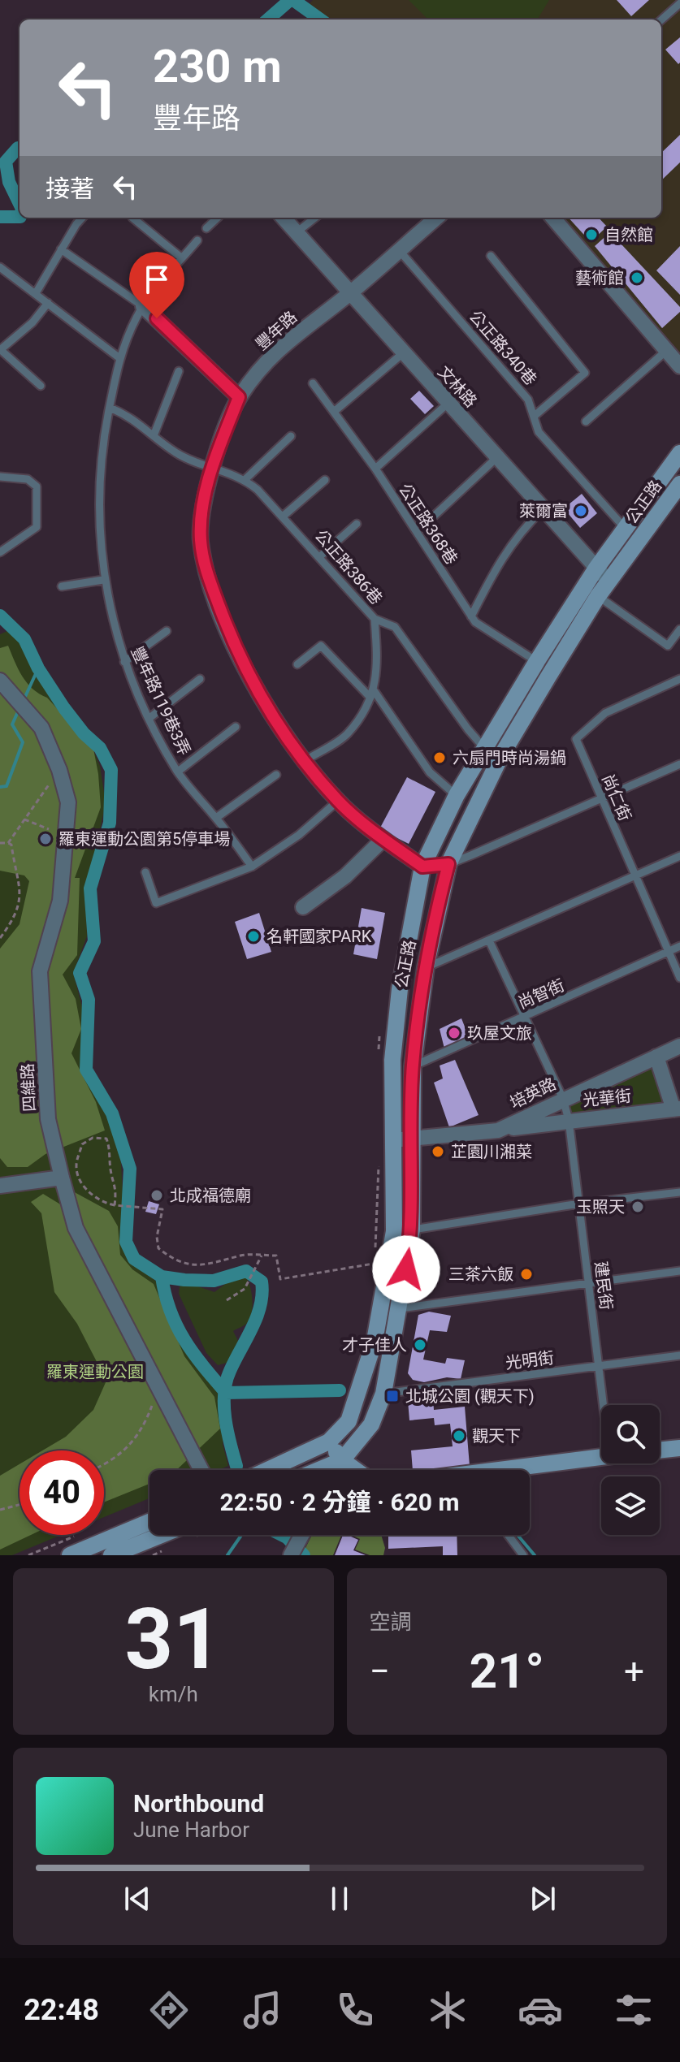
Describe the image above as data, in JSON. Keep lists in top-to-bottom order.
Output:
{
  "streets": {
    "street": [
      "豐年路",
      "文林路",
      "公正路",
      "四維路",
      "培英路",
      "光華街"
    ],
    "lane": [
      "公正路340巷",
      "公正路368巷",
      "公正路386巷",
      "豐年路119巷3弄",
      "尚仁街",
      "尚智街",
      "建民街",
      "光明街"
    ]
  },
  "crossings": [
    ["豐年路", "公正路340巷"],
    ["豐年路", "文林路"],
    ["豐年路", "公正路"],
    ["豐年路", "公正路386巷"],
    ["公正路340巷", "公正路"],
    ["文林路", "公正路"],
    ["公正路", "公正路368巷"],
    ["公正路", "公正路386巷"],
    ["公正路", "尚智街"],
    ["公正路", "培英路"],
    ["公正路", "光明街"],
    ["公正路386巷", "豐年路119巷3弄"],
    ["尚仁街", "尚智街"],
    ["尚智街", "建民街"],
    ["培英路", "光華街"],
    ["培英路", "建民街"],
    ["光華街", "建民街"],
    ["建民街", "光明街"]
  ],
  "parks": ["羅東運動公園"],
  "places": {
    "other": [
      "自然館",
      "藝術館",
      "萊爾富",
      "六扇門時尚湯鍋",
      "羅東運動公園第5停車場",
      "名軒國家PARK",
      "玖屋文旅",
      "芷園川湘菜",
      "北成福德廟",
      "玉照天",
      "三茶六飯",
      "才子佳人",
      "觀天下"
    ],
    "transit": ["北城公園 (觀天下)"]
  },
  "page": {
    "turn": ["230 m", "豐年路"],
    "then": "接著",
    "limit": "40",
    "trip": "22:50 · 2 分鐘 · 620 m",
    "tile": [
      ["31", "km/h"],
      "空調"
    ],
    "heat": ["−", "21°", "+"],
    "song": ["Northbound", "June Harbor"],
    "tabs": "22:48"
  }
}
